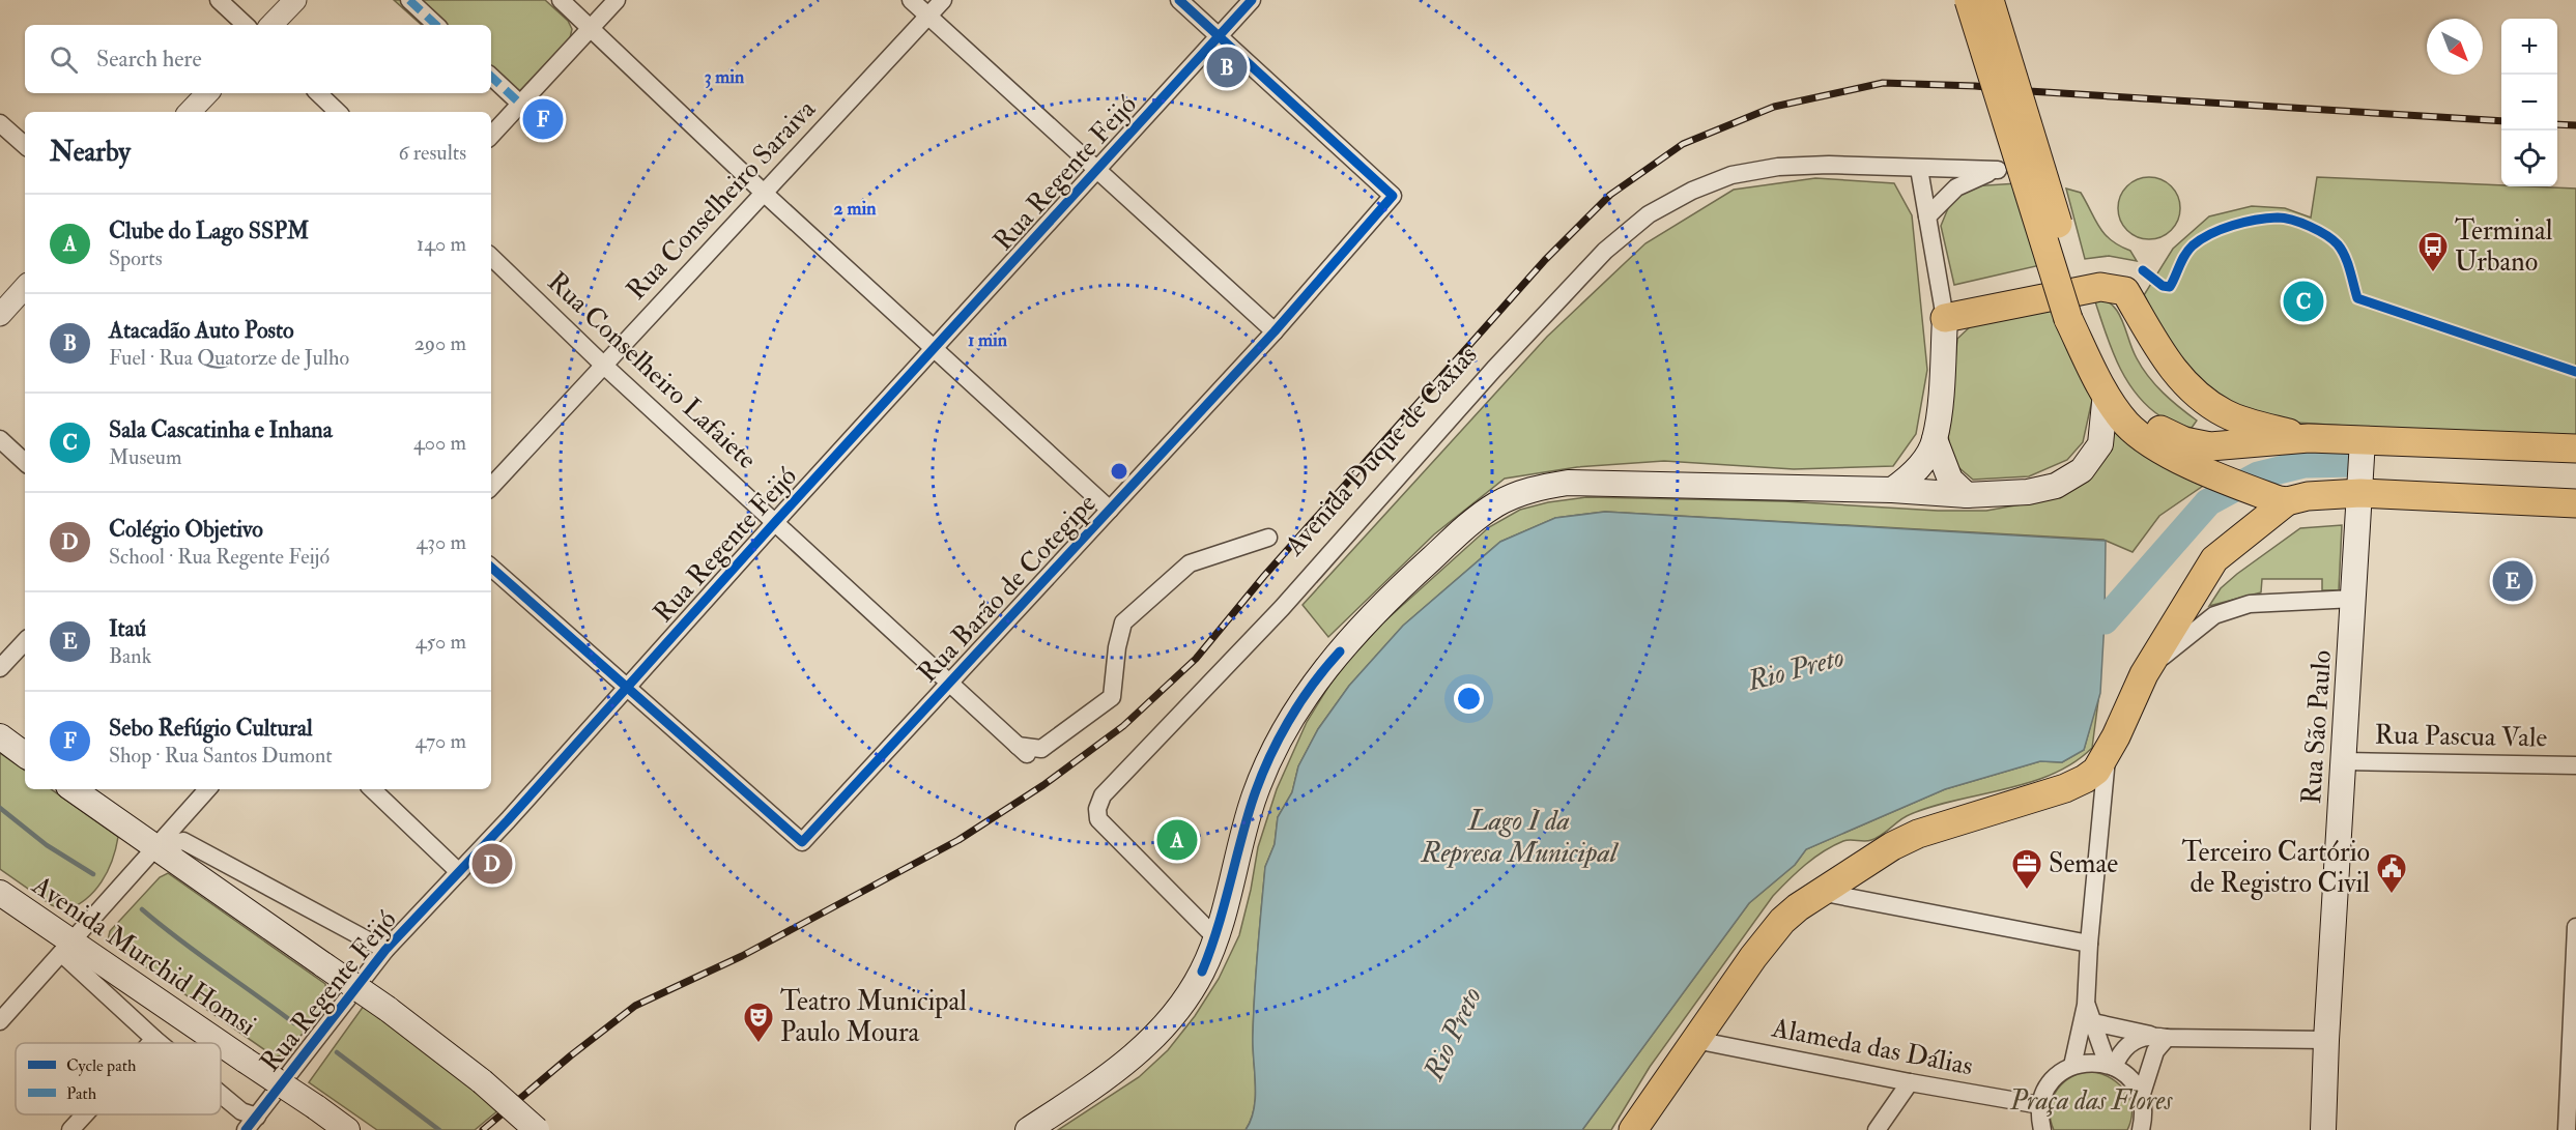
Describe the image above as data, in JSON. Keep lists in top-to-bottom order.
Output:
{
  "streets": {
    "main road": ["Rua São Paulo", "Avenida Murchid Homsi"],
    "street": [
      "Rua Regente Feijó",
      "Rua Conselheiro Saraiva",
      "Rua Conselheiro Lafaiete",
      "Avenida Duque de Caxias",
      "Rua Barão de Cotegipe",
      "Rua Pascua Vale",
      "Alameda das Dálias"
    ]
  },
  "crossings": [
    ["Rua Regente Feijó", "Rua Conselheiro Lafaiete"],
    ["Rua Regente Feijó", "Rua Barão de Cotegipe"],
    ["Rua Conselheiro Saraiva", "Rua Conselheiro Lafaiete"],
    ["Rua Conselheiro Lafaiete", "Rua Barão de Cotegipe"],
    ["Rua São Paulo", "Rua Pascua Vale"]
  ],
  "water": ["Rio Preto", "Lago I da Represa Municipal"],
  "parks": ["Praça das Flores"],
  "places": {
    "bus stop": ["Terminal Urbano"],
    "office": ["Semae"],
    "public building": ["Terceiro Cartório de Registro Civil"],
    "theatre": ["Teatro Municipal Paulo Moura"]
  },
  "legend": ["Cycle path", "Path"],
  "north": "bottom right",
  "page": {
    "map_buttons": ["+", "−"],
    "search": "Search here",
    "pins": [
      "B",
      "F",
      "C",
      "E",
      "A",
      "D"
    ],
    "heading": ["Nearby", "6 results"],
    "list": [
      {
        "mark": "A",
        "name": "Clube do Lago SSPM",
        "note": "Sports",
        "value": "140 m"
      },
      {
        "mark": "B",
        "name": "Atacadão Auto Posto",
        "note": "Fuel · Rua Quatorze de Julho",
        "value": "290 m"
      },
      {
        "mark": "C",
        "name": "Sala Cascatinha e Inhana",
        "note": "Museum",
        "value": "400 m"
      },
      {
        "mark": "D",
        "name": "Colégio Objetivo",
        "note": "School · Rua Regente Feijó",
        "value": "430 m"
      },
      {
        "mark": "E",
        "name": "Itaú",
        "note": "Bank",
        "value": "450 m"
      },
      {
        "mark": "F",
        "name": "Sebo Refúgio Cultural",
        "note": "Shop · Rua Santos Dumont",
        "value": "470 m"
      }
    ]
  },
  "rings": ["3 min", "2 min", "1 min"]
}
